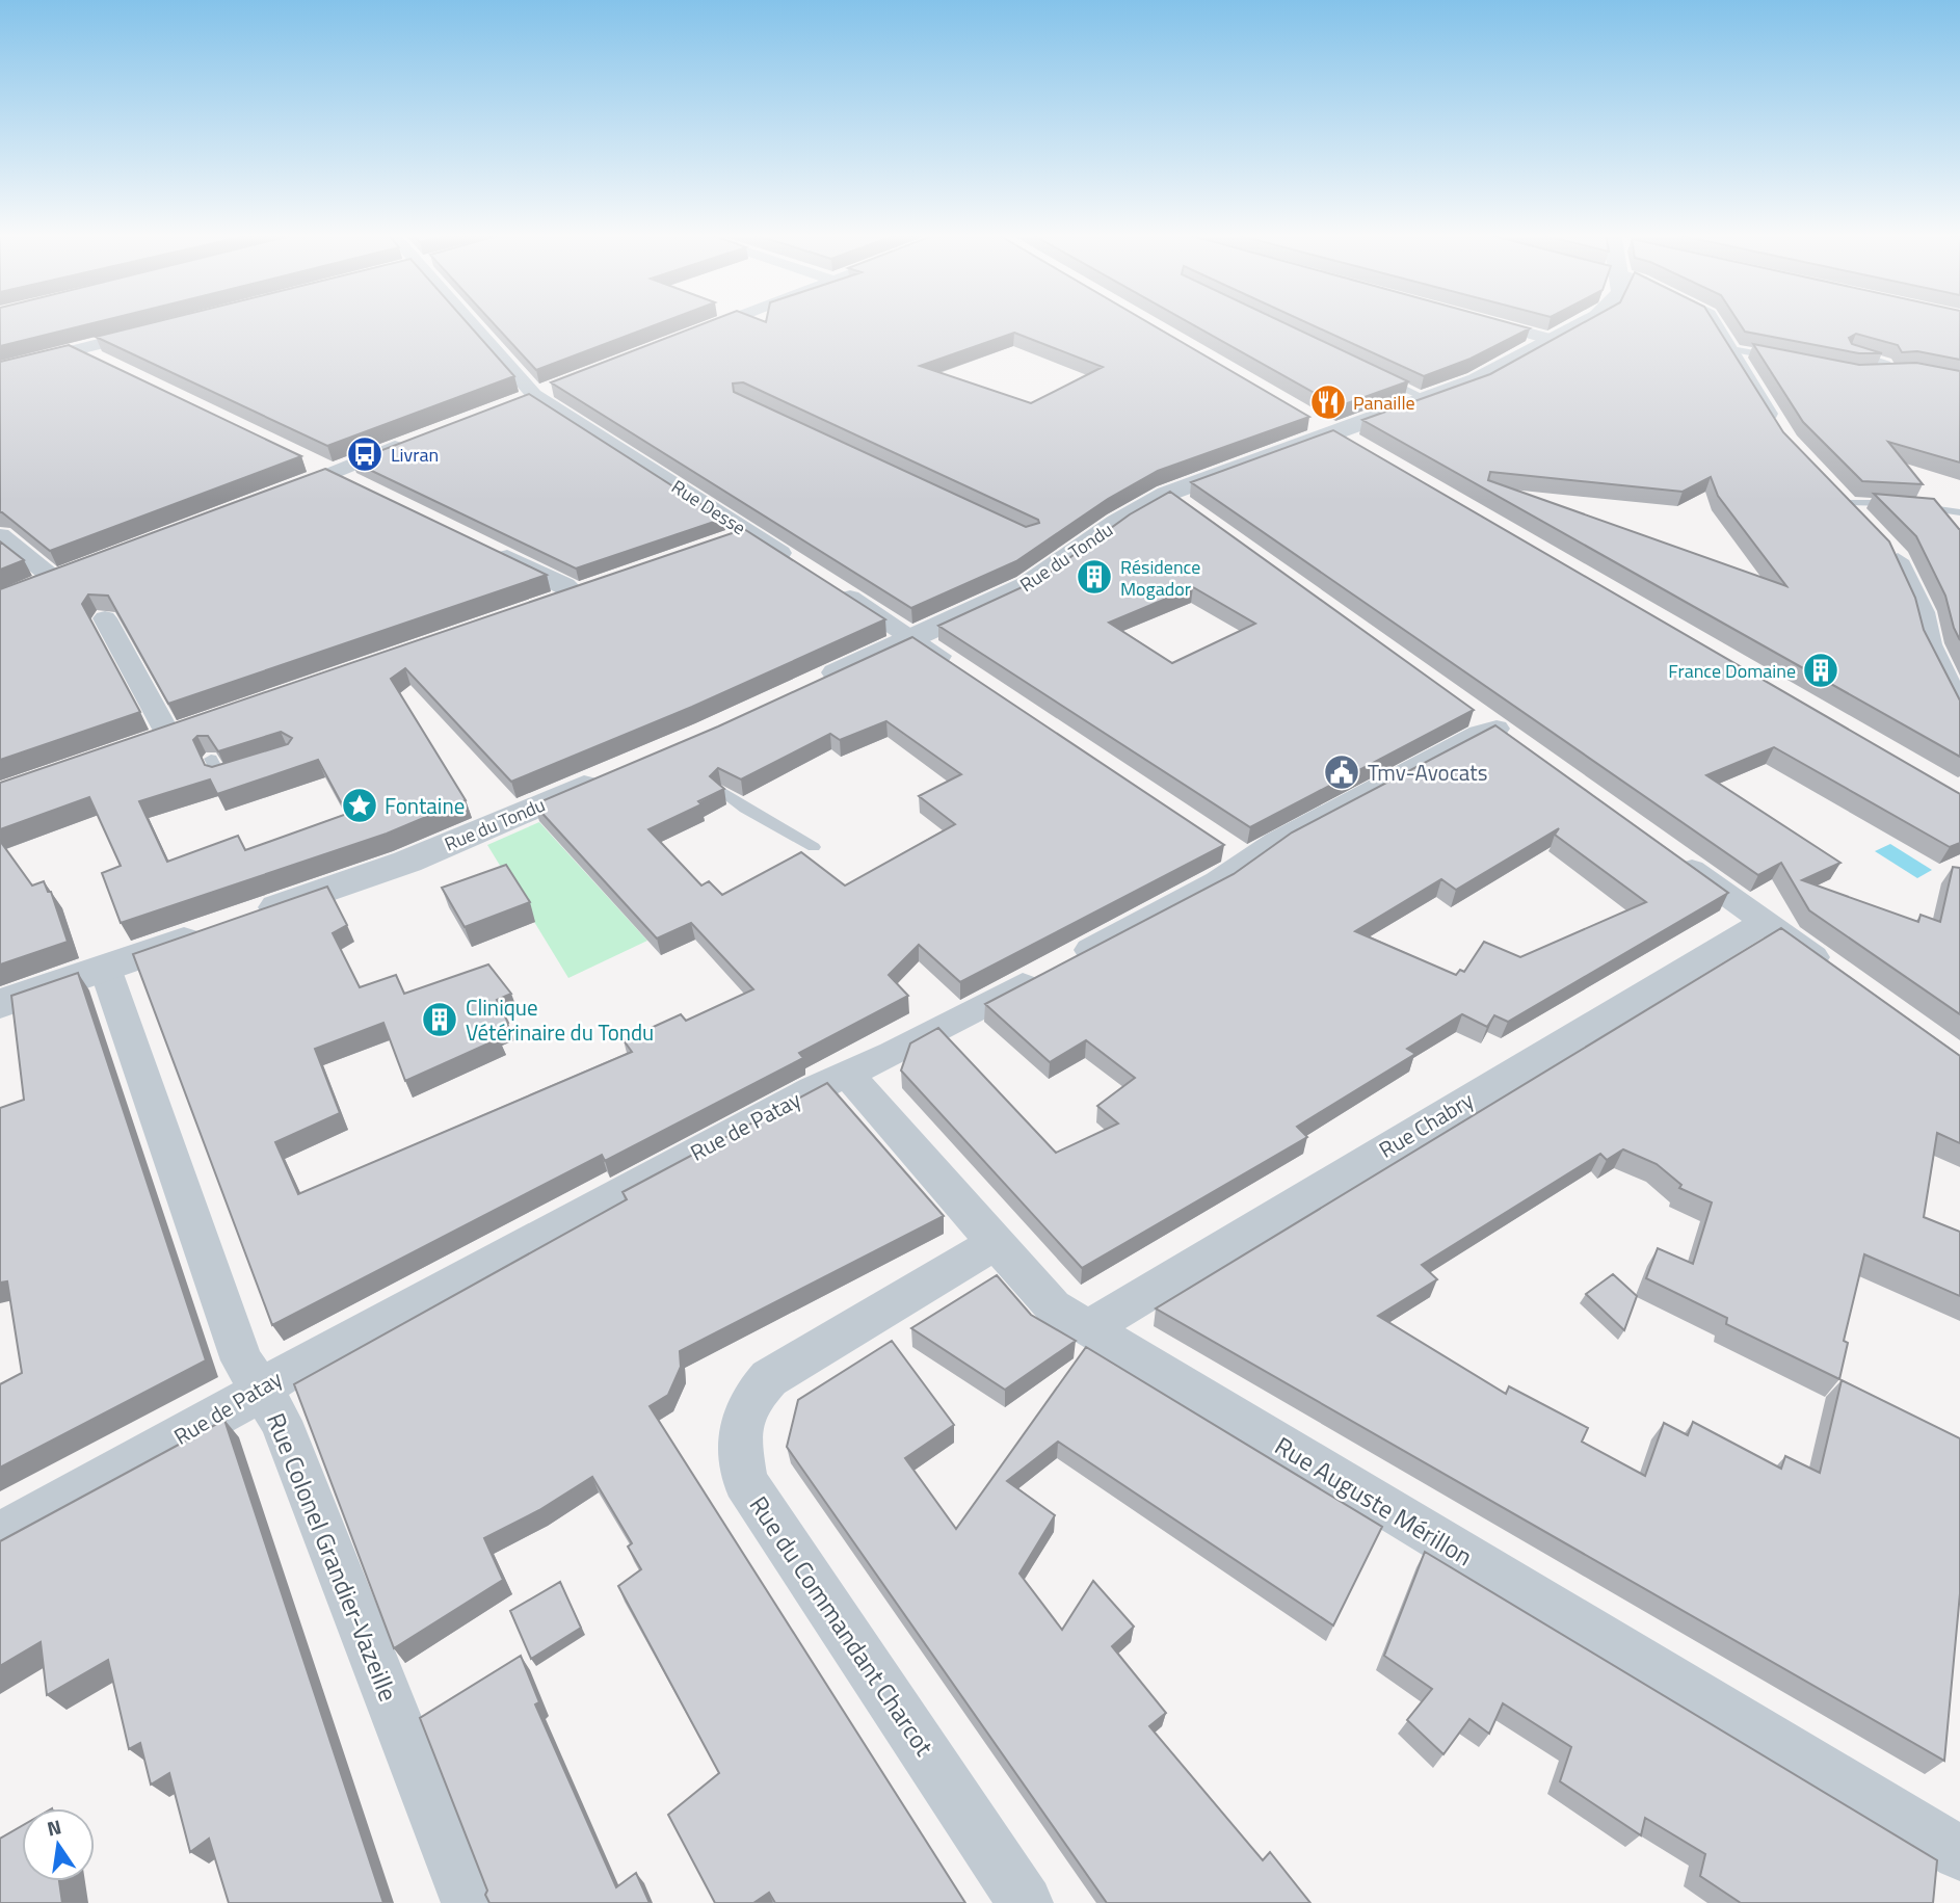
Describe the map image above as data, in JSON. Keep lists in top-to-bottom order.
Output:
{
  "streets": {
    "street": [
      "Rue Desse",
      "Rue du Tondu",
      "Rue Chabry",
      "Rue de Patay",
      "Rue Auguste Mérillon",
      "Rue Colonel Grandier-Vazeille",
      "Rue du Commandant Charcot"
    ]
  },
  "crossings": [
    ["Rue Chabry", "Rue Auguste Mérillon"],
    ["Rue de Patay", "Rue Auguste Mérillon"],
    ["Rue de Patay", "Rue Colonel Grandier-Vazeille"],
    ["Rue Auguste Mérillon", "Rue du Commandant Charcot"]
  ],
  "places": {
    "restaurant": ["Panaille"],
    "bus stop": ["Livran"],
    "building": ["Résidence Mogador", "France Domaine", "Clinique Vétérinaire du Tondu"],
    "public building": ["Tmv-Avocats"],
    "place": ["Fontaine"]
  },
  "north": "top"
}
